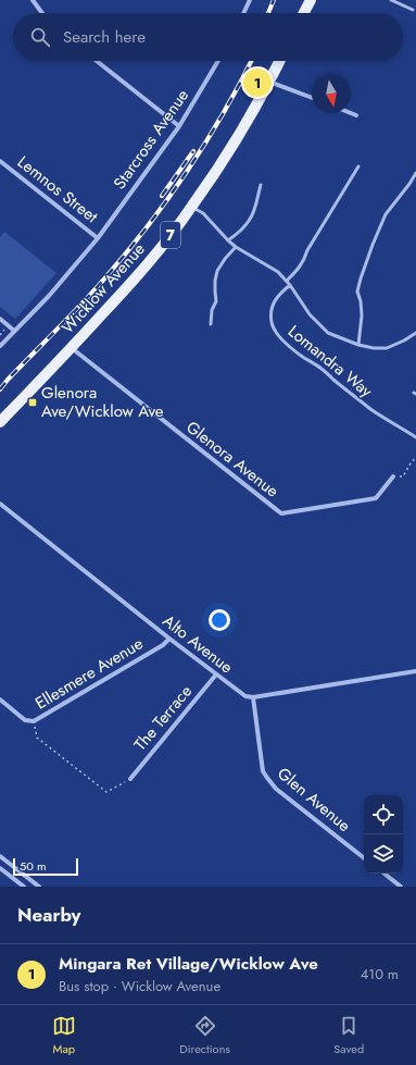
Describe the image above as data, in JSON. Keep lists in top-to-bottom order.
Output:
{
  "streets": {
    "main road": ["7", "Wicklow Avenue"],
    "street": [
      "Starcross Avenue",
      "Lemnos Street",
      "Glenora Avenue",
      "Alto Avenue",
      "Ellesmere Avenue",
      "The Terrace",
      "Glen Avenue"
    ],
    "lane": ["Lomandra Way"]
  },
  "crossings": [
    ["Starcross Avenue", "Lemnos Street"],
    ["Wicklow Avenue", "Glenora Avenue"],
    ["Alto Avenue", "Ellesmere Avenue"],
    ["Alto Avenue", "The Terrace"],
    ["Alto Avenue", "Glen Avenue"]
  ],
  "places": {
    "transit": ["Glenora Ave/Wicklow Ave"]
  },
  "scale_bar": "50 m",
  "north": "bottom",
  "page": {
    "search": "Search here",
    "pins": "1",
    "scale": "50 m",
    "heading": "Nearby",
    "list": [
      {
        "mark": "1",
        "name": "Mingara Ret Village/Wicklow Ave",
        "note": "Bus stop · Wicklow Avenue",
        "value": "410 m"
      }
    ],
    "nav": ["Map", "Directions", "Saved"]
  }
}
